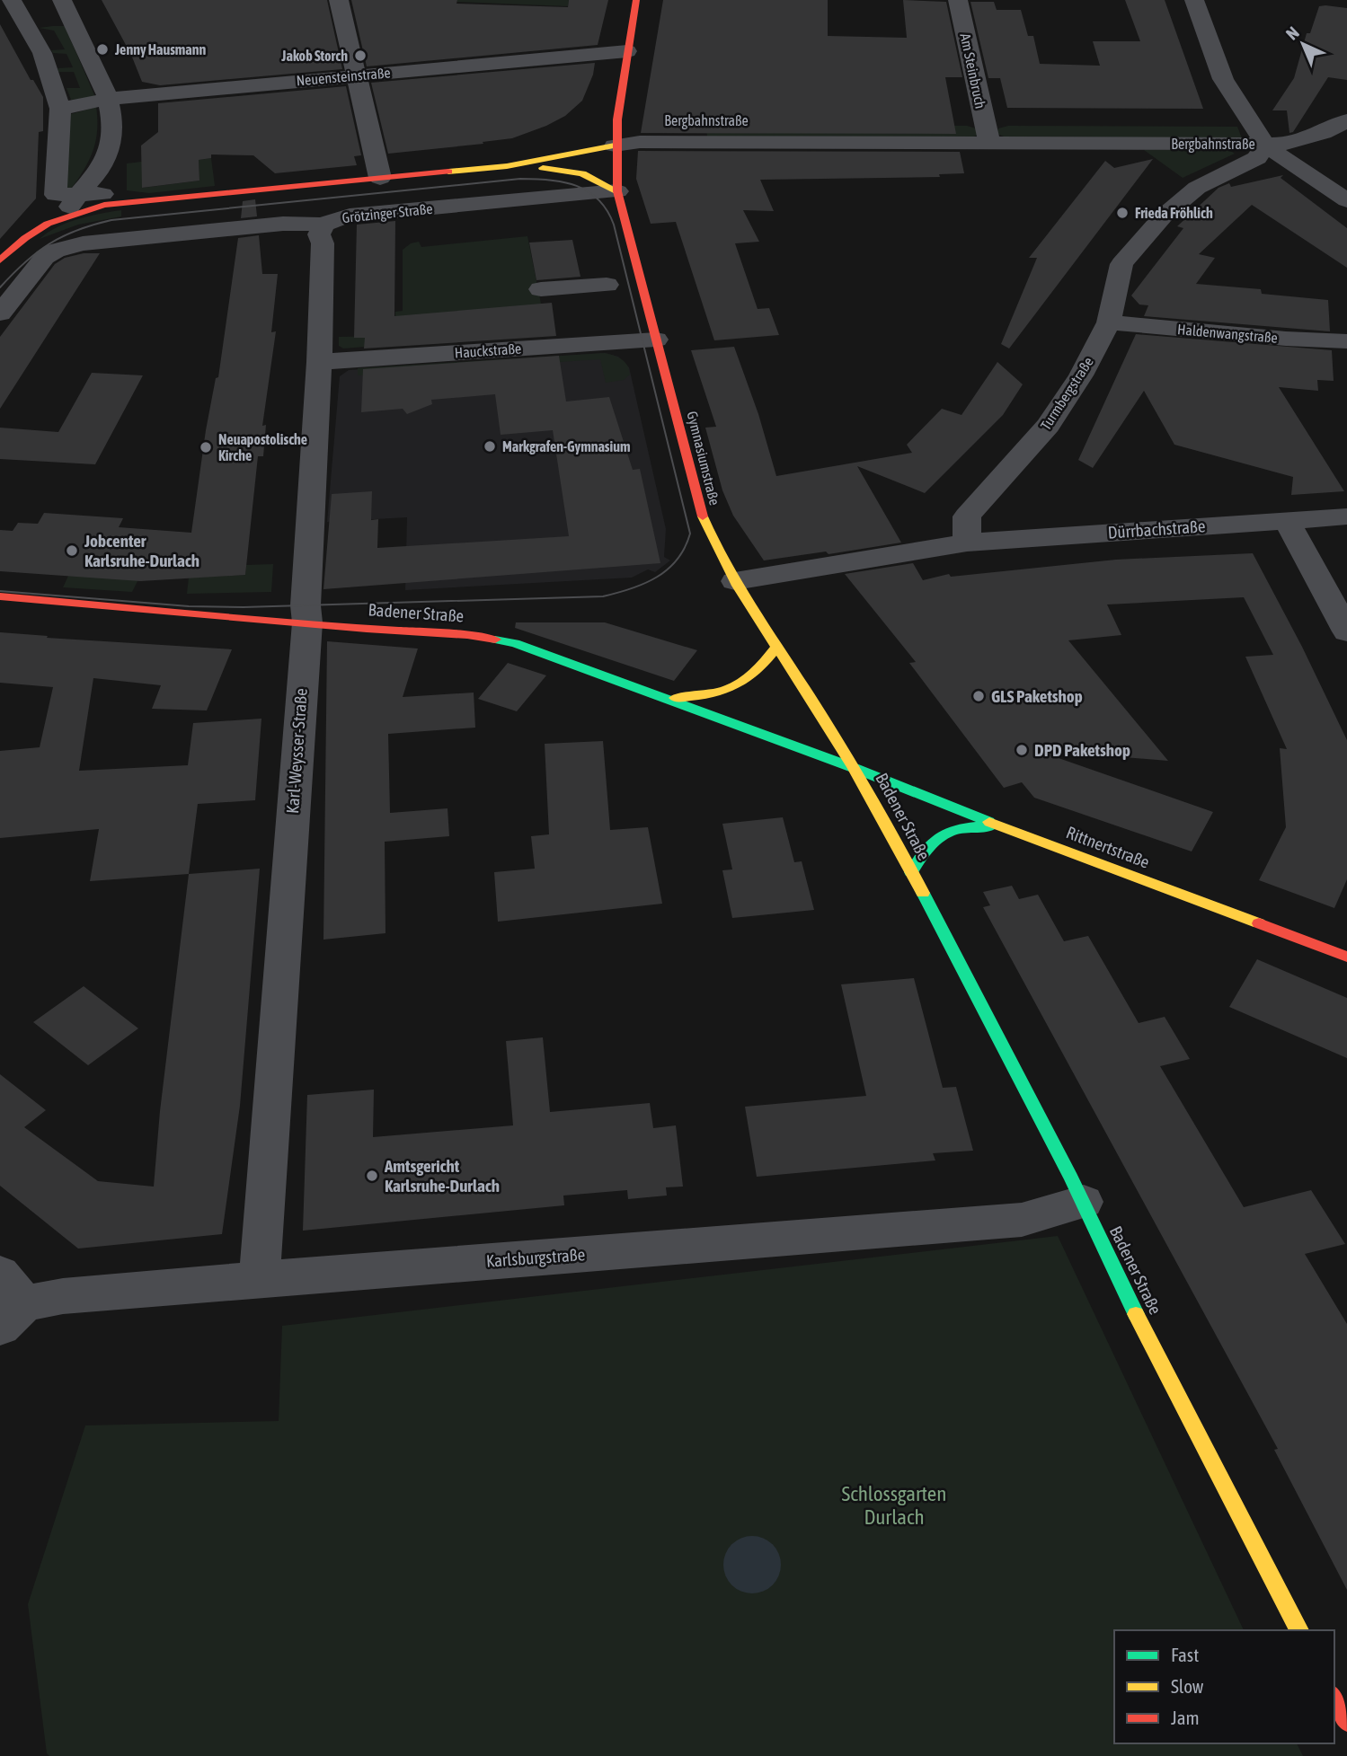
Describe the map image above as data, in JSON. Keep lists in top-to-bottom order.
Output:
{
  "streets": {
    "main road": ["Gymnasiumstraße", "Badener Straße", "Rittnertstraße"],
    "street": [
      "Am Steinbruch",
      "Neuensteinstraße",
      "Bergbahnstraße",
      "Grötzinger Straße",
      "Haldenwangstraße",
      "Hauckstraße",
      "Turmbergstraße",
      "Dürrbachstraße",
      "Karl-Weysser-Straße",
      "Karlsburgstraße"
    ]
  },
  "crossings": [
    ["Am Steinbruch", "Bergbahnstraße"],
    ["Bergbahnstraße", "Turmbergstraße"],
    ["Bergbahnstraße", "Gymnasiumstraße"],
    ["Grötzinger Straße", "Gymnasiumstraße"],
    ["Grötzinger Straße", "Karl-Weysser-Straße"],
    ["Haldenwangstraße", "Turmbergstraße"],
    ["Hauckstraße", "Gymnasiumstraße"],
    ["Hauckstraße", "Karl-Weysser-Straße"],
    ["Turmbergstraße", "Dürrbachstraße"],
    ["Gymnasiumstraße", "Badener Straße"],
    ["Gymnasiumstraße", "Rittnertstraße"],
    ["Badener Straße", "Karl-Weysser-Straße"],
    ["Badener Straße", "Rittnertstraße"],
    ["Badener Straße", "Karlsburgstraße"],
    ["Karl-Weysser-Straße", "Karlsburgstraße"]
  ],
  "parks": ["Schlossgarten Durlach"],
  "places": [
    "Jenny Hausmann",
    "Jakob Storch",
    "Frieda Fröhlich",
    "Markgrafen-Gymnasium",
    "Neuapostolische Kirche",
    "Jobcenter Karlsruhe-Durlach",
    "GLS Paketshop",
    "DPD Paketshop",
    "Amtsgericht Karlsruhe-Durlach"
  ],
  "legend": ["Fast", "Slow", "Jam"],
  "north": "top left"
}
